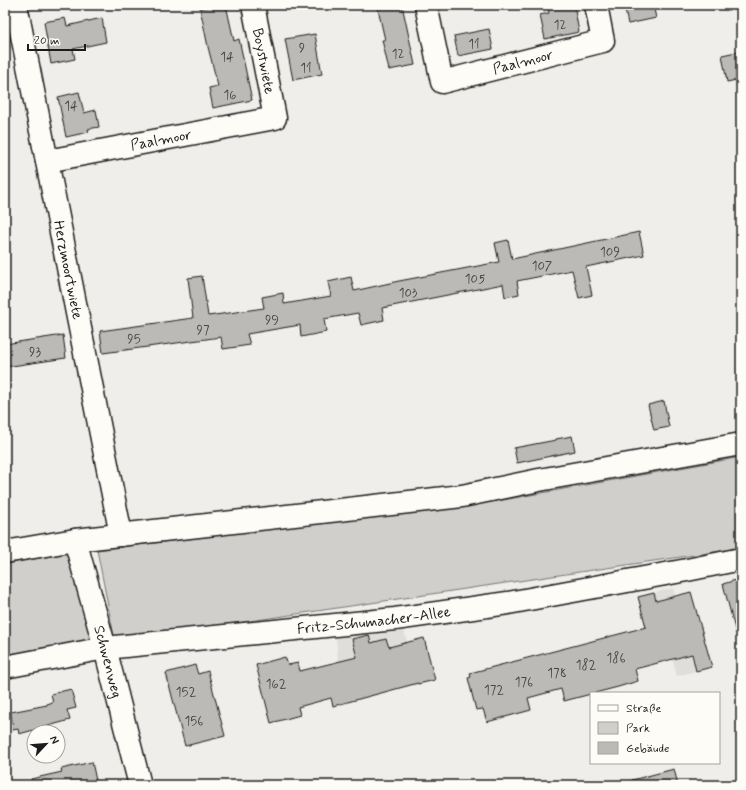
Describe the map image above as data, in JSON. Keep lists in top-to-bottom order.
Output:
{
  "streets": {
    "street": [
      "Boystwiete",
      "Paalmoor",
      "Herzmoortwiete",
      "Fritz-Schumacher-Allee",
      "Schwenweg"
    ]
  },
  "crossings": [
    ["Boystwiete", "Paalmoor"],
    ["Paalmoor", "Herzmoortwiete"],
    ["Fritz-Schumacher-Allee", "Schwenweg"]
  ],
  "house_numbers": [
    "12",
    "11",
    "9",
    "12",
    "14",
    "11",
    "16",
    "14",
    "109",
    "107",
    "105",
    "103",
    "99",
    "97",
    "95",
    "93",
    "186",
    "182",
    "178",
    "176",
    "162",
    "172",
    "152",
    "156"
  ],
  "legend": ["Straße", "Park", "Gebäude"],
  "scale_bar": "20 m",
  "north": "top right"
}
